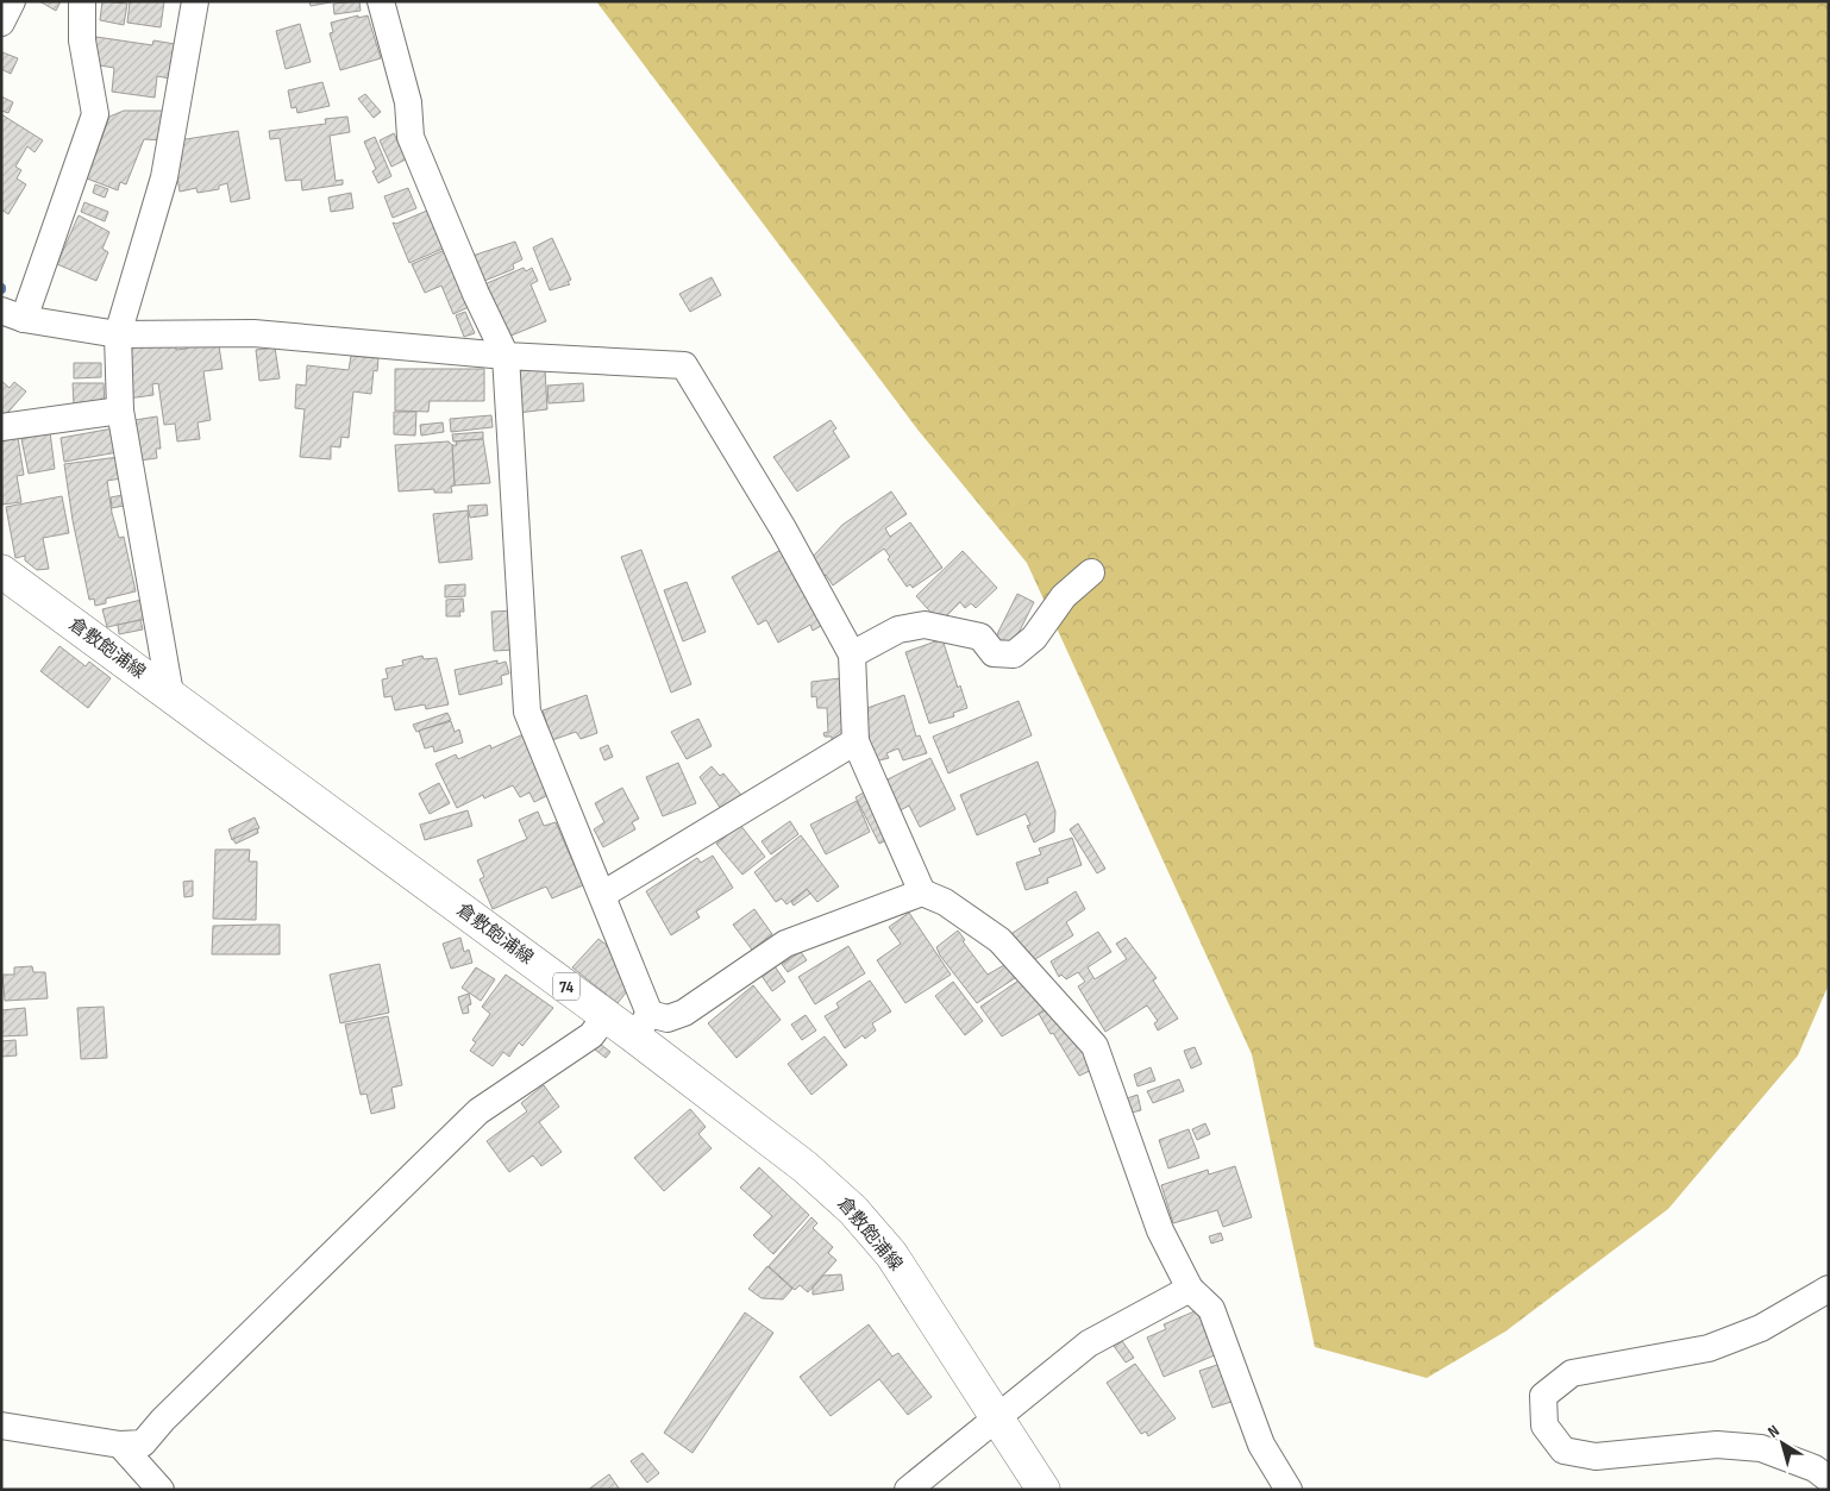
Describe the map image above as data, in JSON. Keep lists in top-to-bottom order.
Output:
{
  "streets": {
    "main road": ["倉敷飽浦線", "74"]
  },
  "north": "top left"
}
